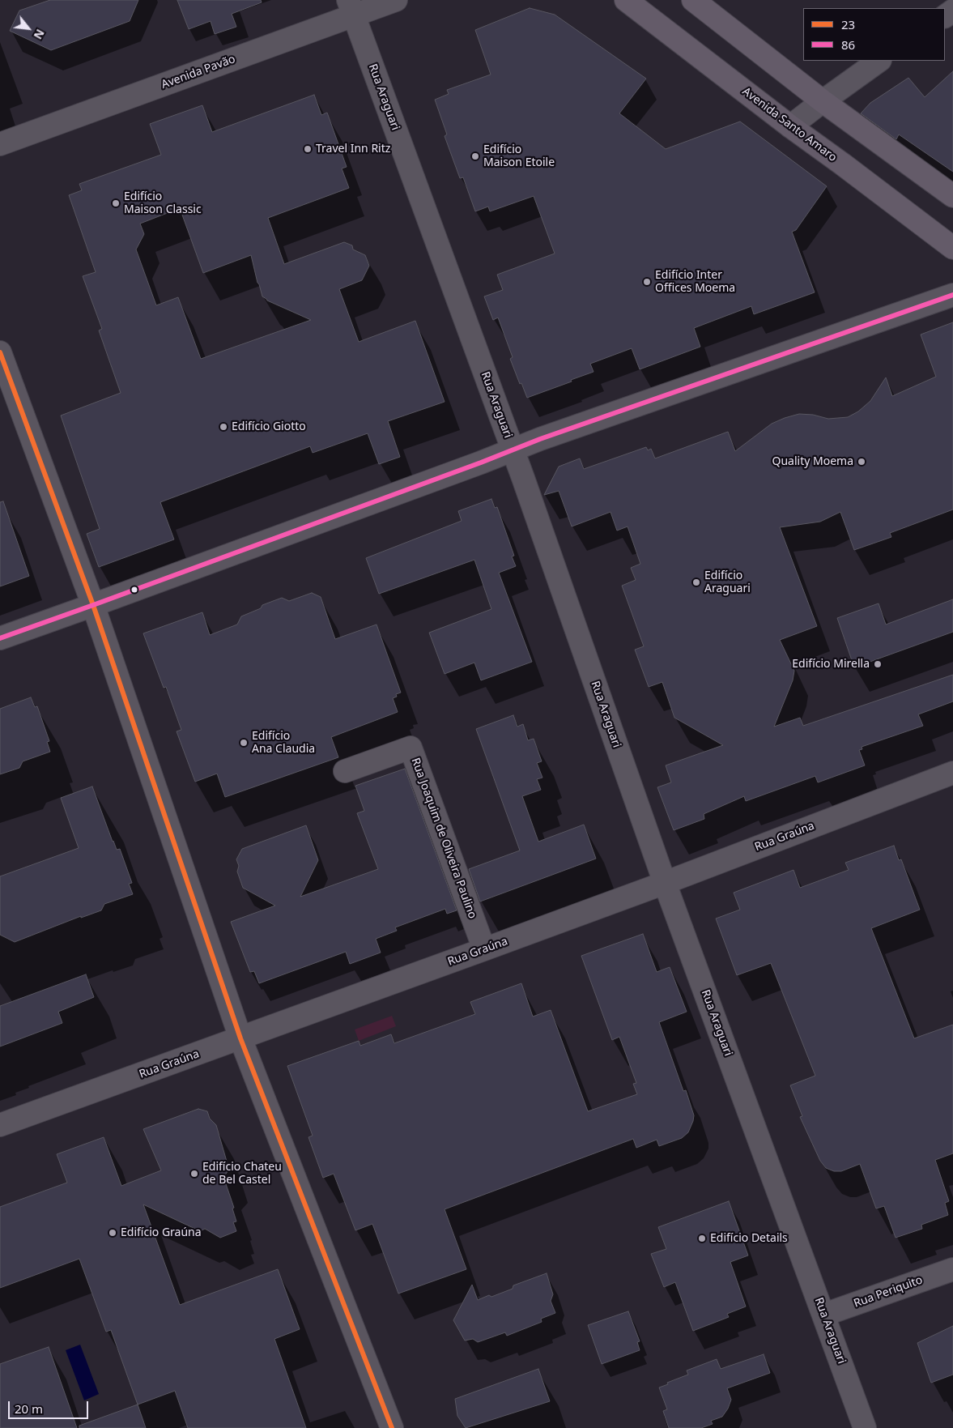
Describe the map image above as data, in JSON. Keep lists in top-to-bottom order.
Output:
{
  "streets": {
    "main road": ["Avenida Santo Amaro"],
    "street": [
      "Avenida Pavão",
      "Rua Araguari",
      "Rua Graúna",
      "Rua Joaquim de Oliveira Paulino",
      "Rua Periquito"
    ]
  },
  "crossings": [
    ["Avenida Pavão", "Rua Araguari"],
    ["Rua Araguari", "Rua Graúna"],
    ["Rua Araguari", "Rua Periquito"],
    ["Rua Graúna", "Rua Joaquim de Oliveira Paulino"]
  ],
  "places": [
    "Travel Inn Ritz",
    "Edifício Maison Etoile",
    "Edifício Maison Classic",
    "Edifício Inter Offices Moema",
    "Edifício Giotto",
    "Quality Moema",
    "Edifício Araguari",
    "Edifício Mirella",
    "Edifício Ana Claudia",
    "Edifício Chateu de Bel Castel",
    "Edifício Graúna",
    "Edifício Details"
  ],
  "lines": ["transit line 86", "transit line 23"],
  "legend": ["23", "86"],
  "scale_bar": "20 m",
  "north": "bottom right"
}
